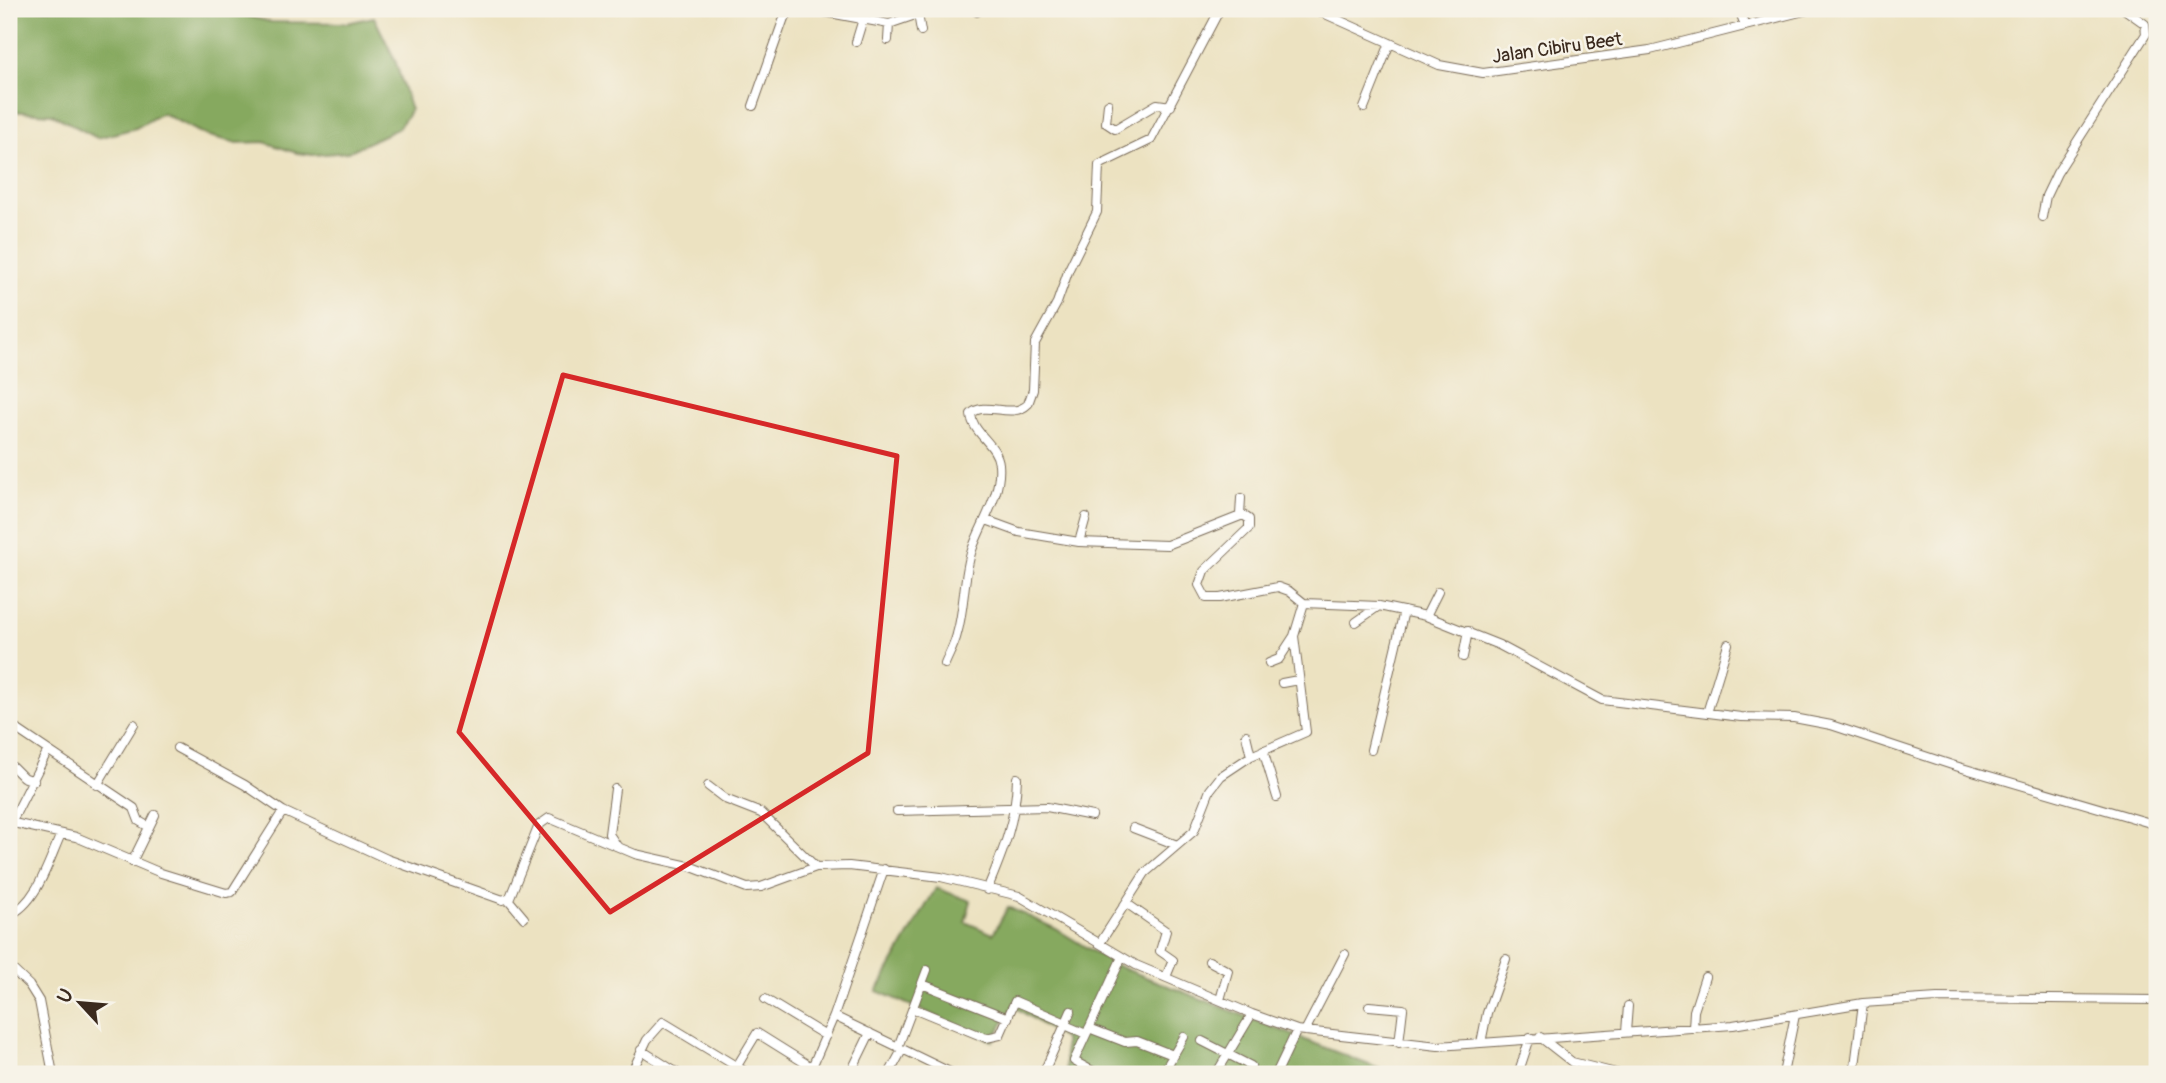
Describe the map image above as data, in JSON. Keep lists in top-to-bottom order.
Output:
{
  "streets": {
    "street": ["Jalan Cibiru Beet"]
  },
  "north": "top left"
}
